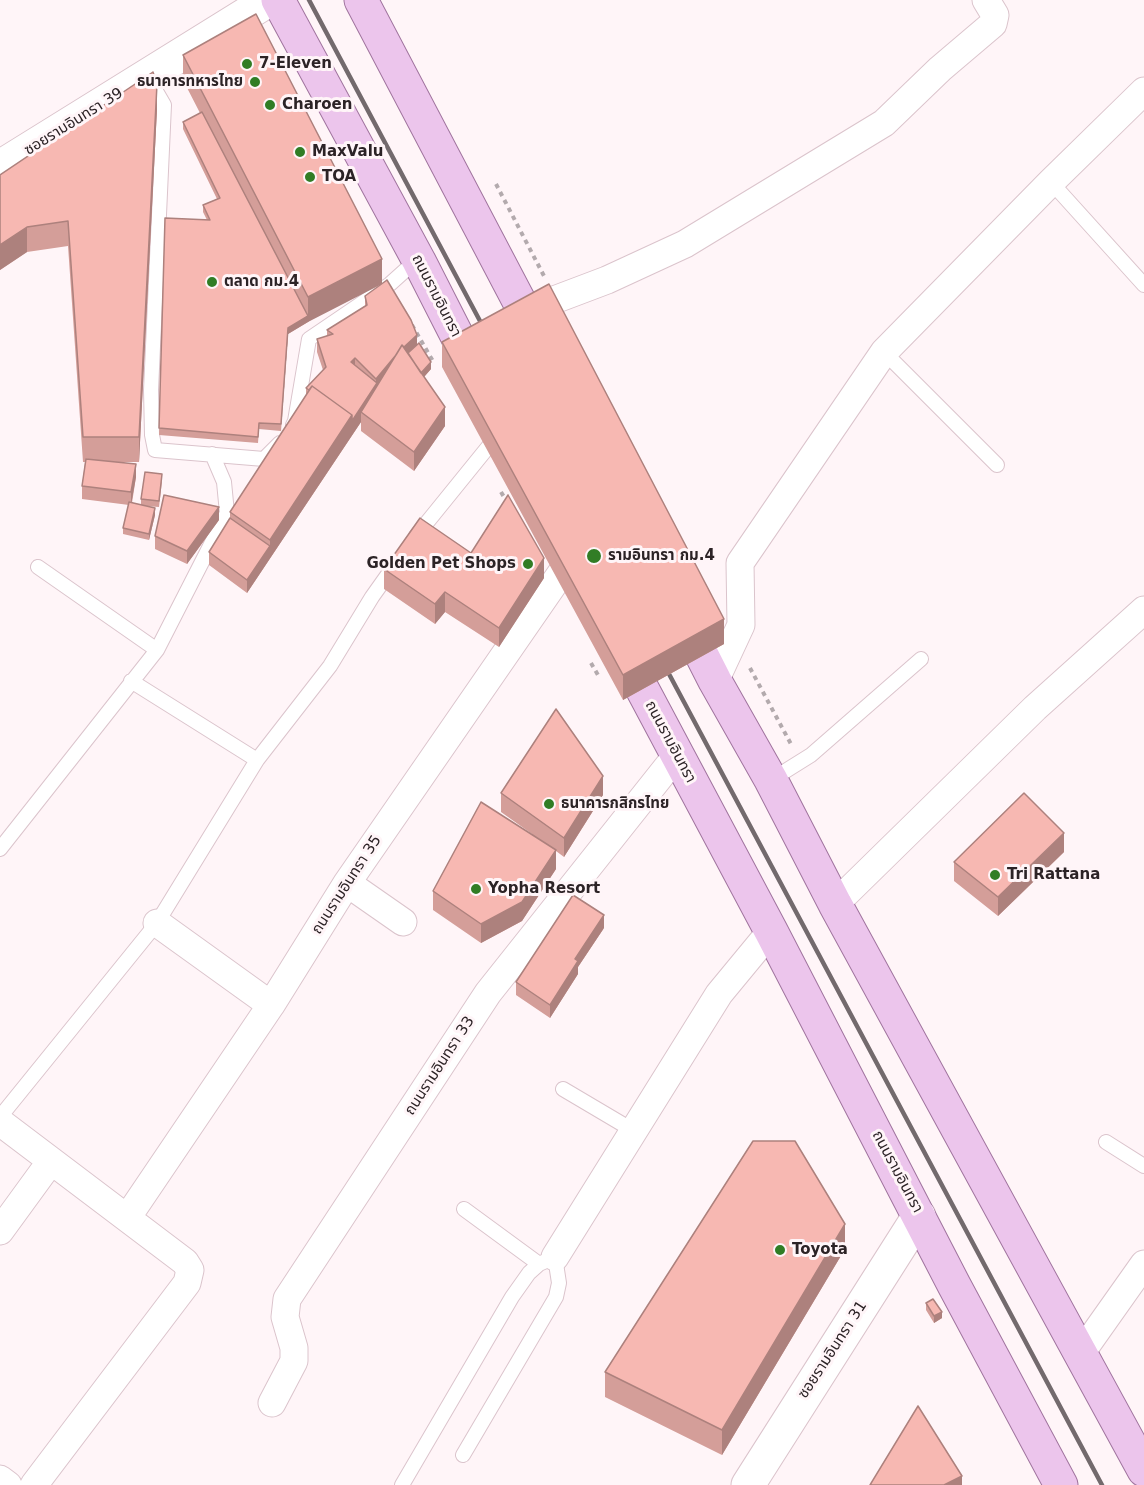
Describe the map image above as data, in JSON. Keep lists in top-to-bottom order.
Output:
{
  "streets": {
    "main road": ["ถนนรามอินทรา"],
    "street": [
      "ซอยรามอินทรา 39",
      "ถนนรามอินทรา 35",
      "ถนนรามอินทรา 33",
      "ซอยรามอินทรา 31"
    ]
  },
  "crossings": [
    ["ถนนรามอินทรา", "ถนนรามอินทรา 33"],
    ["ถนนรามอินทรา", "ซอยรามอินทรา 31"]
  ],
  "places": [
    "7-Eleven",
    "ธนาคารทหารไทย",
    "Charoen",
    "MaxValu",
    "TOA",
    "ตลาด กม.4",
    "รามอินทรา กม.4",
    "Golden Pet Shops",
    "ธนาคารกสิกรไทย",
    "Tri Rattana",
    "Yopha Resort",
    "Toyota"
  ]
}
